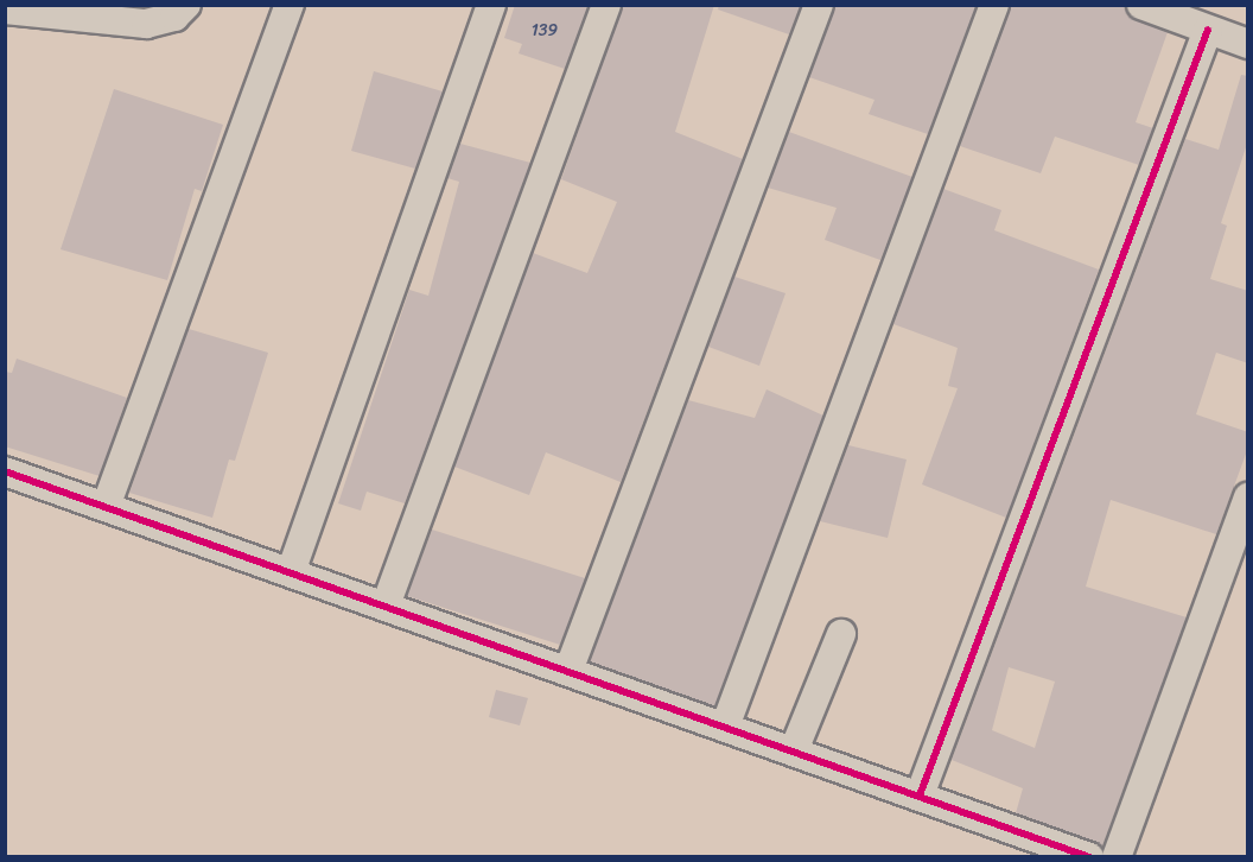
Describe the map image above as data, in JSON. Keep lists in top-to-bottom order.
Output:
{
  "house_numbers": ["139"]
}
